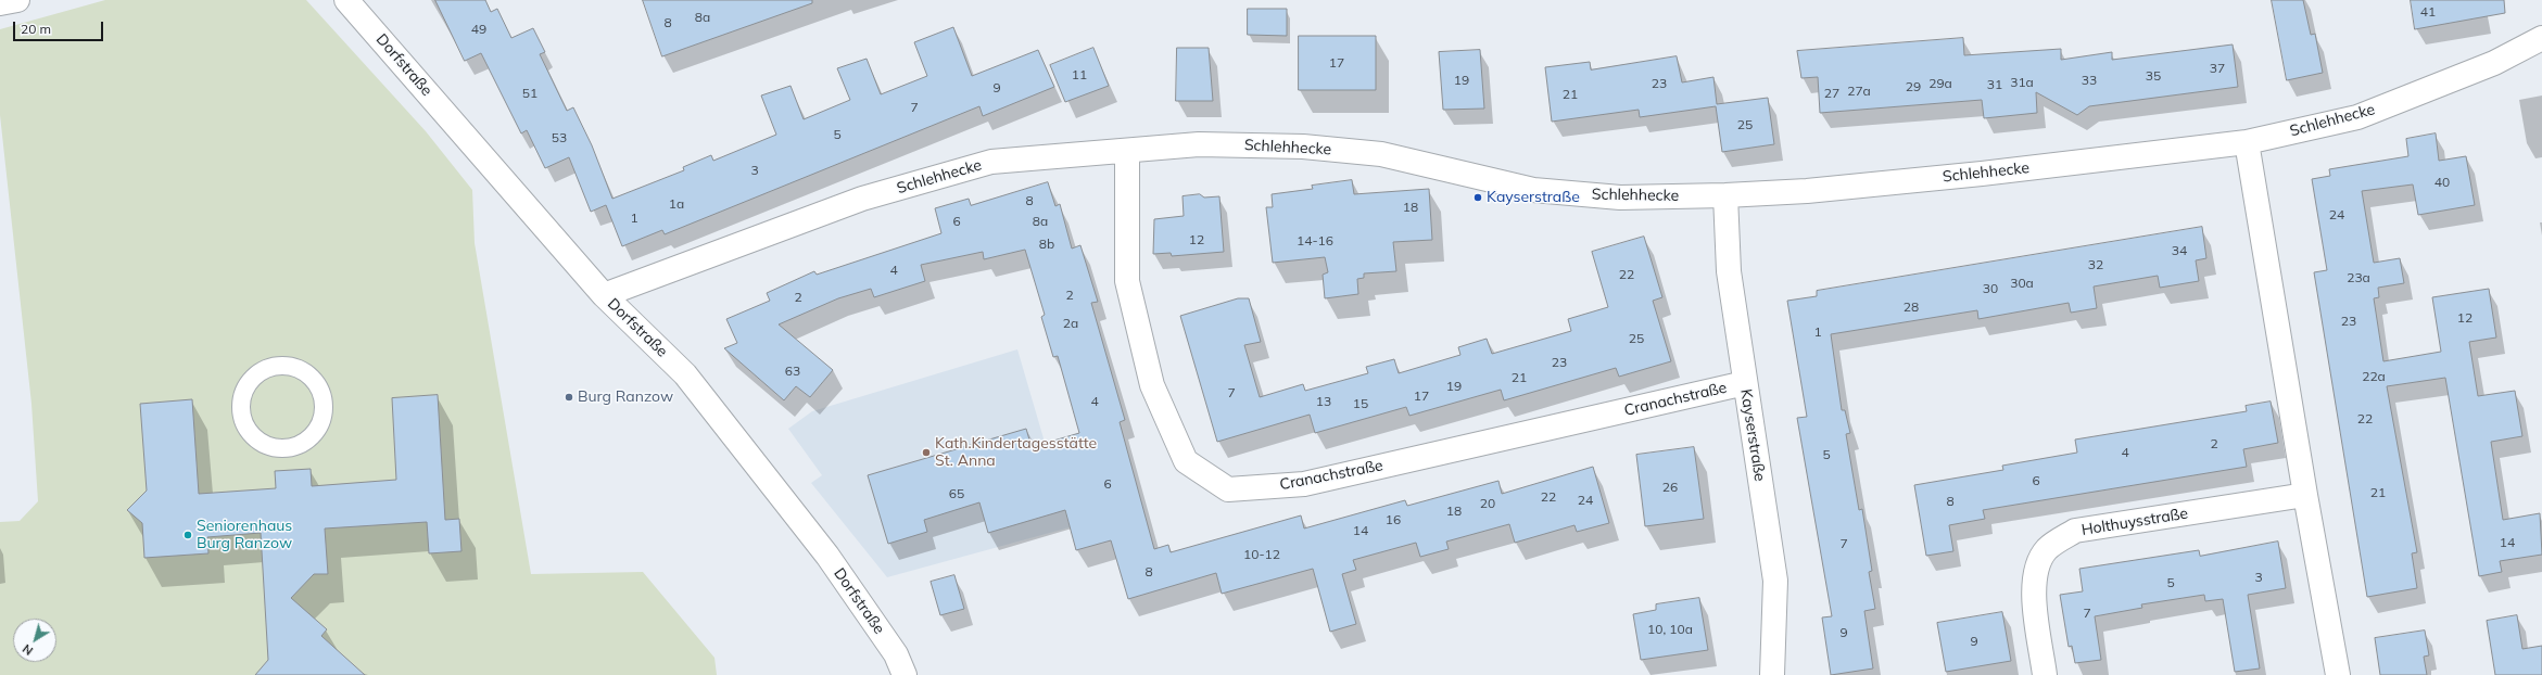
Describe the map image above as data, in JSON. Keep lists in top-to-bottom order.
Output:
{
  "streets": {
    "street": [
      "Dorfstraße",
      "Schlehhecke",
      "Cranachstraße",
      "Kayserstraße",
      "Holthuysstraße"
    ]
  },
  "crossings": [
    ["Dorfstraße", "Schlehhecke"],
    ["Schlehhecke", "Cranachstraße"],
    ["Schlehhecke", "Kayserstraße"],
    ["Cranachstraße", "Kayserstraße"]
  ],
  "places": [
    "Kayserstraße",
    "Burg Ranzow",
    "Kath.Kindertagesstätte St. Anna",
    "Seniorenhaus Burg Ranzow"
  ],
  "house_numbers": [
    "41",
    "8a",
    "8",
    "49",
    "17",
    "37",
    "11",
    "35",
    "19",
    "33",
    "31a",
    "23",
    "29a",
    "31",
    "29",
    "9",
    "27a",
    "51",
    "27",
    "21",
    "7",
    "25",
    "5",
    "53",
    "3",
    "40",
    "8",
    "1a",
    "18",
    "24",
    "1",
    "6",
    "8a",
    "12",
    "14-16",
    "8b",
    "34",
    "32",
    "4",
    "22",
    "23a",
    "30a",
    "30",
    "2",
    "2",
    "28",
    "12",
    "23",
    "2a",
    "1",
    "25",
    "23",
    "63",
    "22a",
    "21",
    "19",
    "7",
    "17",
    "4",
    "13",
    "15",
    "22",
    "2",
    "4",
    "5",
    "6",
    "6",
    "26",
    "21",
    "65",
    "22",
    "24",
    "8",
    "20",
    "18",
    "16",
    "14",
    "14",
    "7",
    "10-12",
    "8",
    "3",
    "5",
    "7",
    "10, 10a",
    "9",
    "9"
  ],
  "scale_bar": "20 m",
  "north": "bottom left"
}
